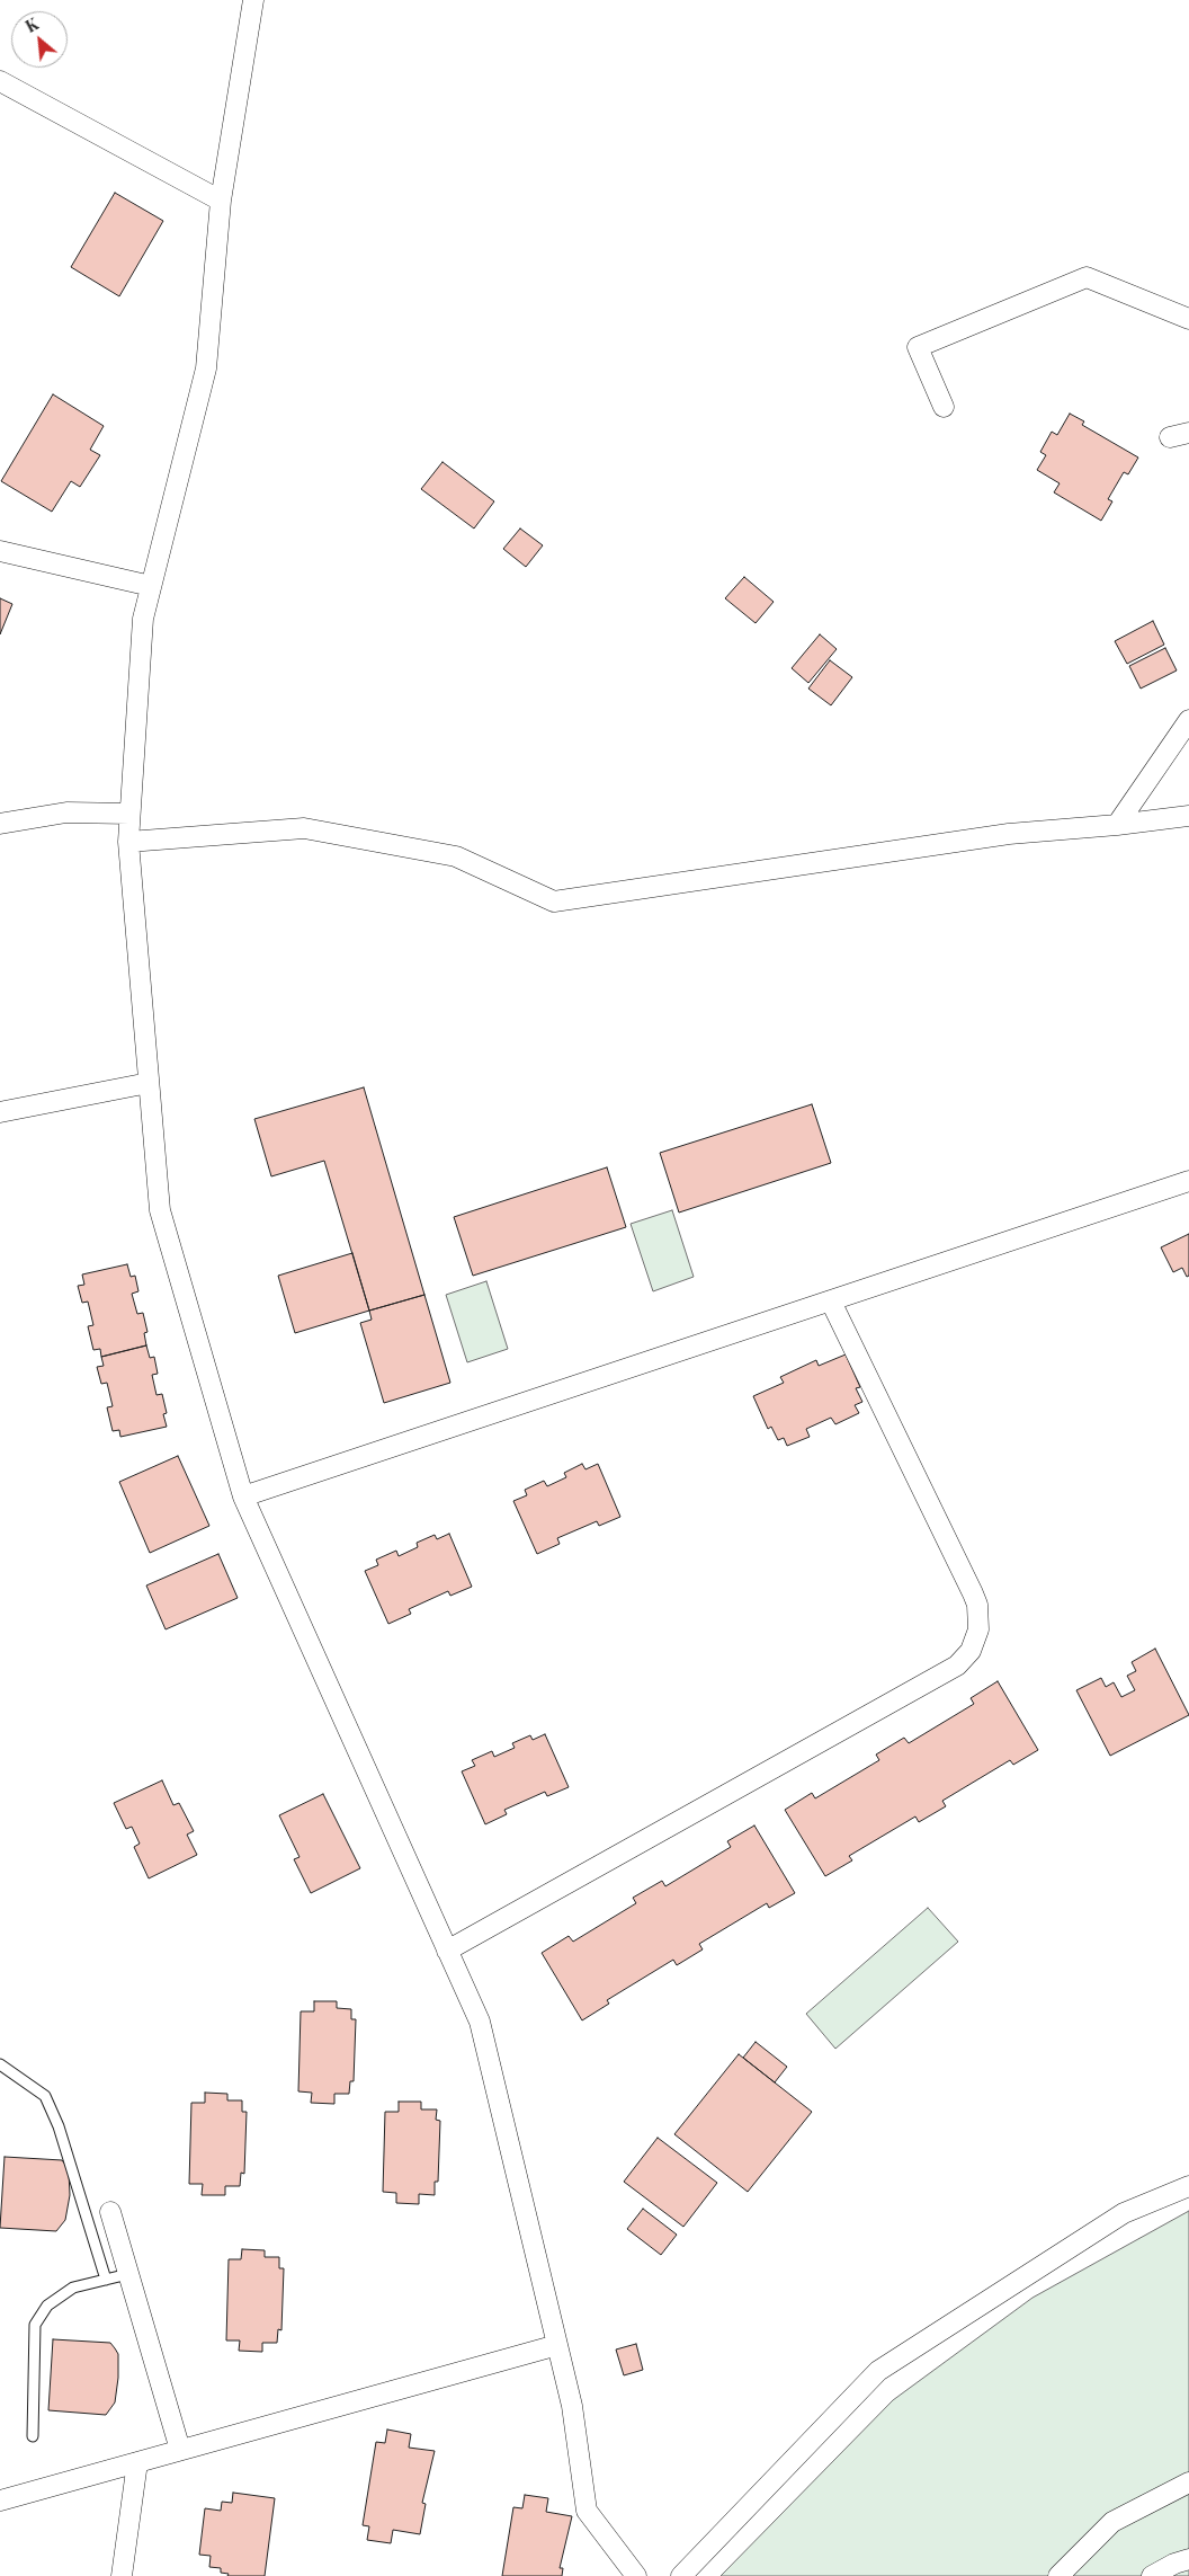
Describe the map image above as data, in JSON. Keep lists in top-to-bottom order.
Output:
{
  "north": "top left"
}
